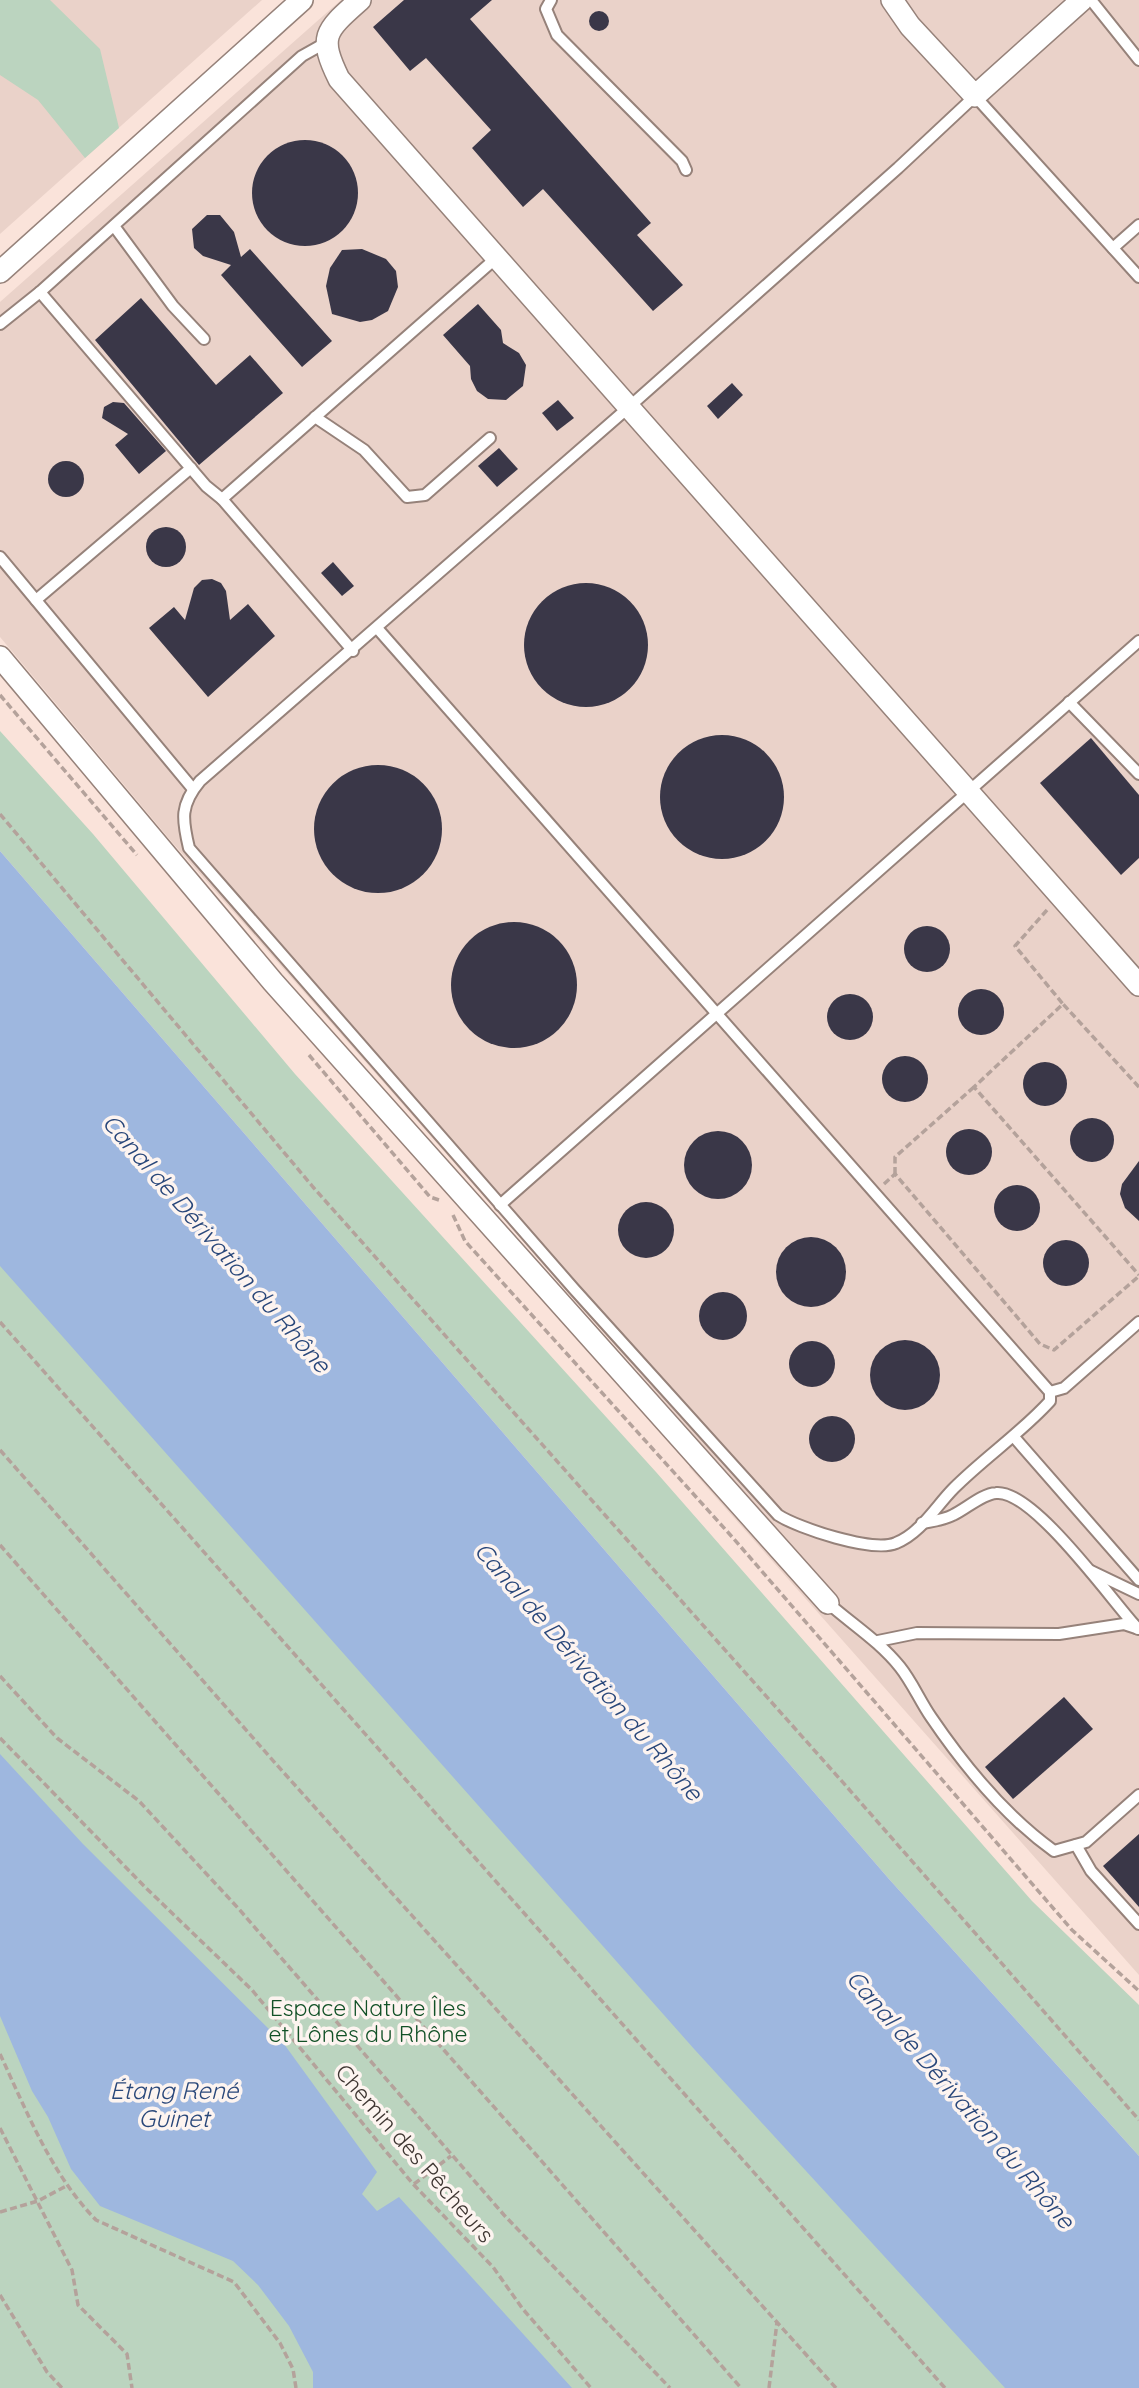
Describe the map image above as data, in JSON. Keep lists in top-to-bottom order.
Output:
{
  "streets": {
    "path": ["Chemin des Pêcheurs"]
  },
  "water": ["Canal de Dérivation du Rhône", "Étang René Guinet"],
  "parks": ["Espace Nature Îles et Lônes du Rhône"]
}
